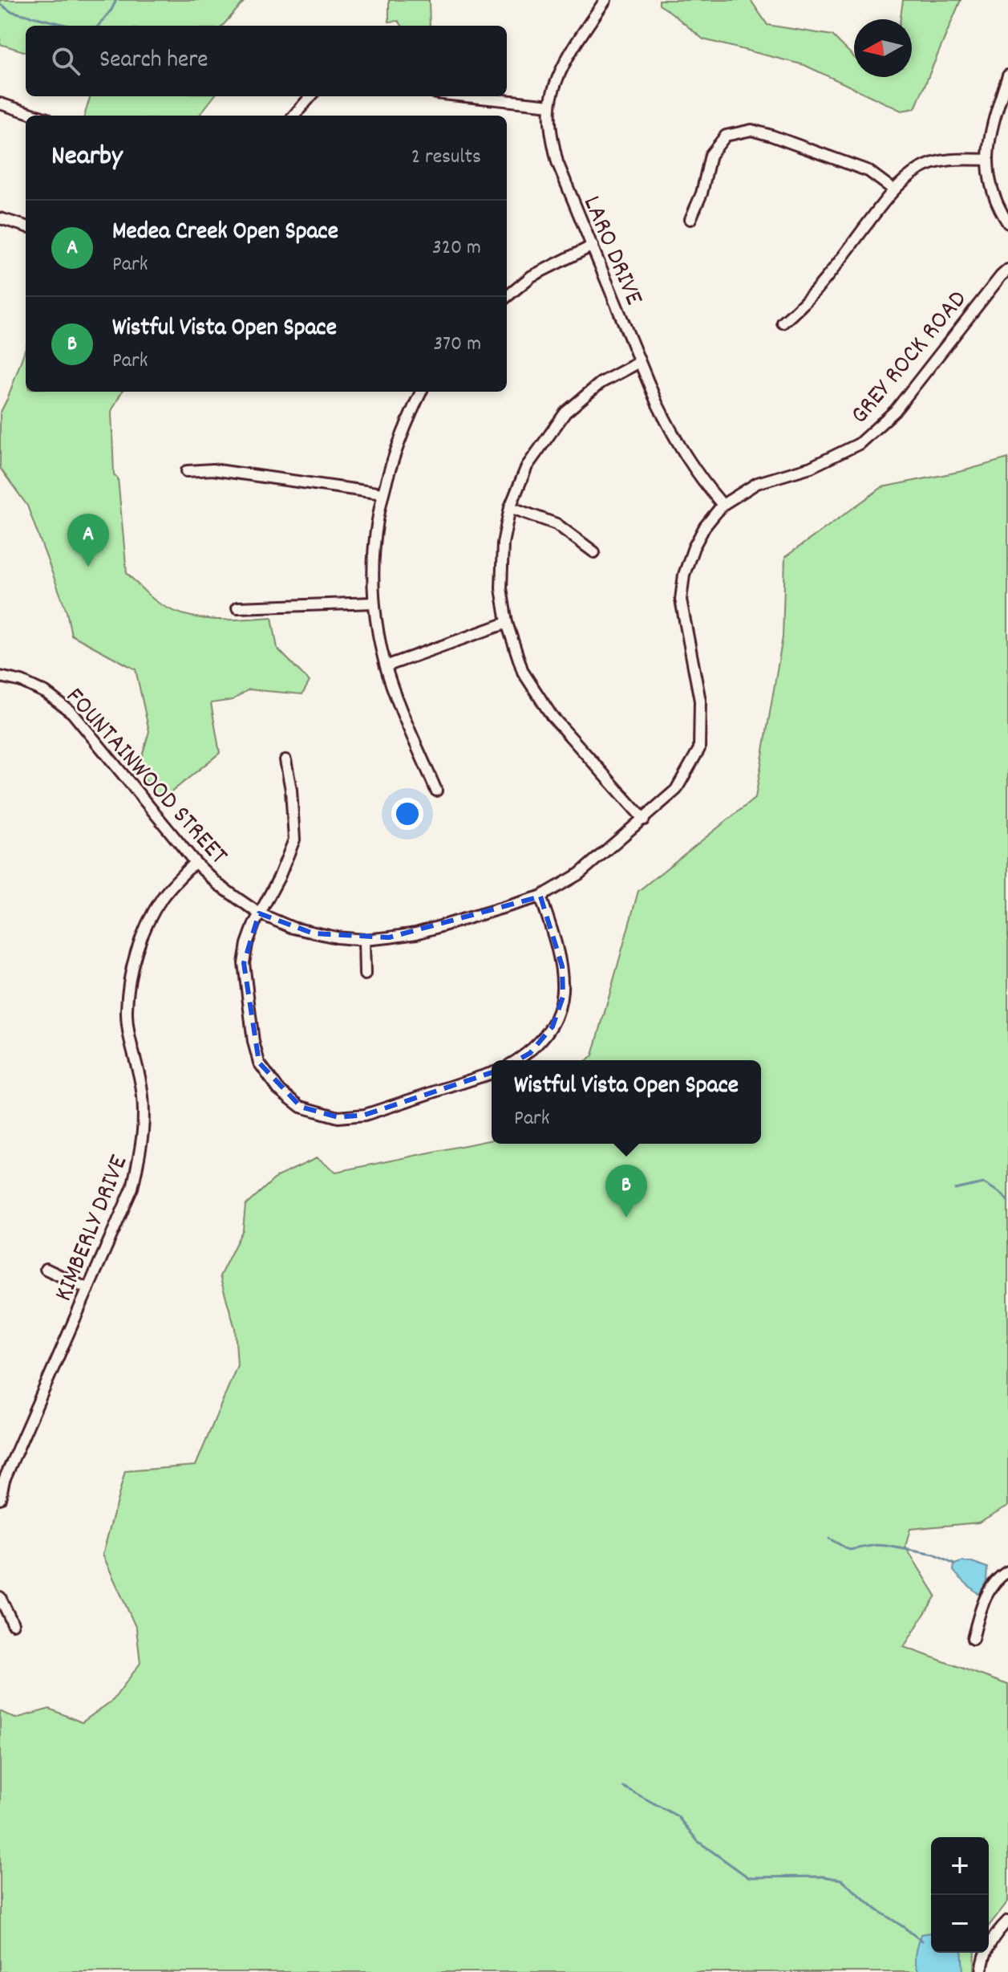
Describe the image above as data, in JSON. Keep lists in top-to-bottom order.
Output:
{
  "streets": {
    "street": [
      "LARO DRIVE",
      "GREY ROCK ROAD",
      "FOUNTAINWOOD STREET",
      "KIMBERLY DRIVE"
    ]
  },
  "crossings": [
    ["LARO DRIVE", "GREY ROCK ROAD"],
    ["GREY ROCK ROAD", "FOUNTAINWOOD STREET"],
    ["FOUNTAINWOOD STREET", "KIMBERLY DRIVE"]
  ],
  "north": "left",
  "page": {
    "search": "Search here",
    "heading": ["Nearby", "2 results"],
    "list": [
      {
        "mark": "A",
        "name": "Medea Creek Open Space",
        "note": "Park",
        "value": "320 m"
      },
      {
        "mark": "B",
        "name": "Wistful Vista Open Space",
        "note": "Park",
        "value": "370 m"
      }
    ],
    "pins": ["A", "B"],
    "popup": ["Wistful Vista Open Space", "Park"],
    "map_buttons": ["+", "−"]
  }
}
